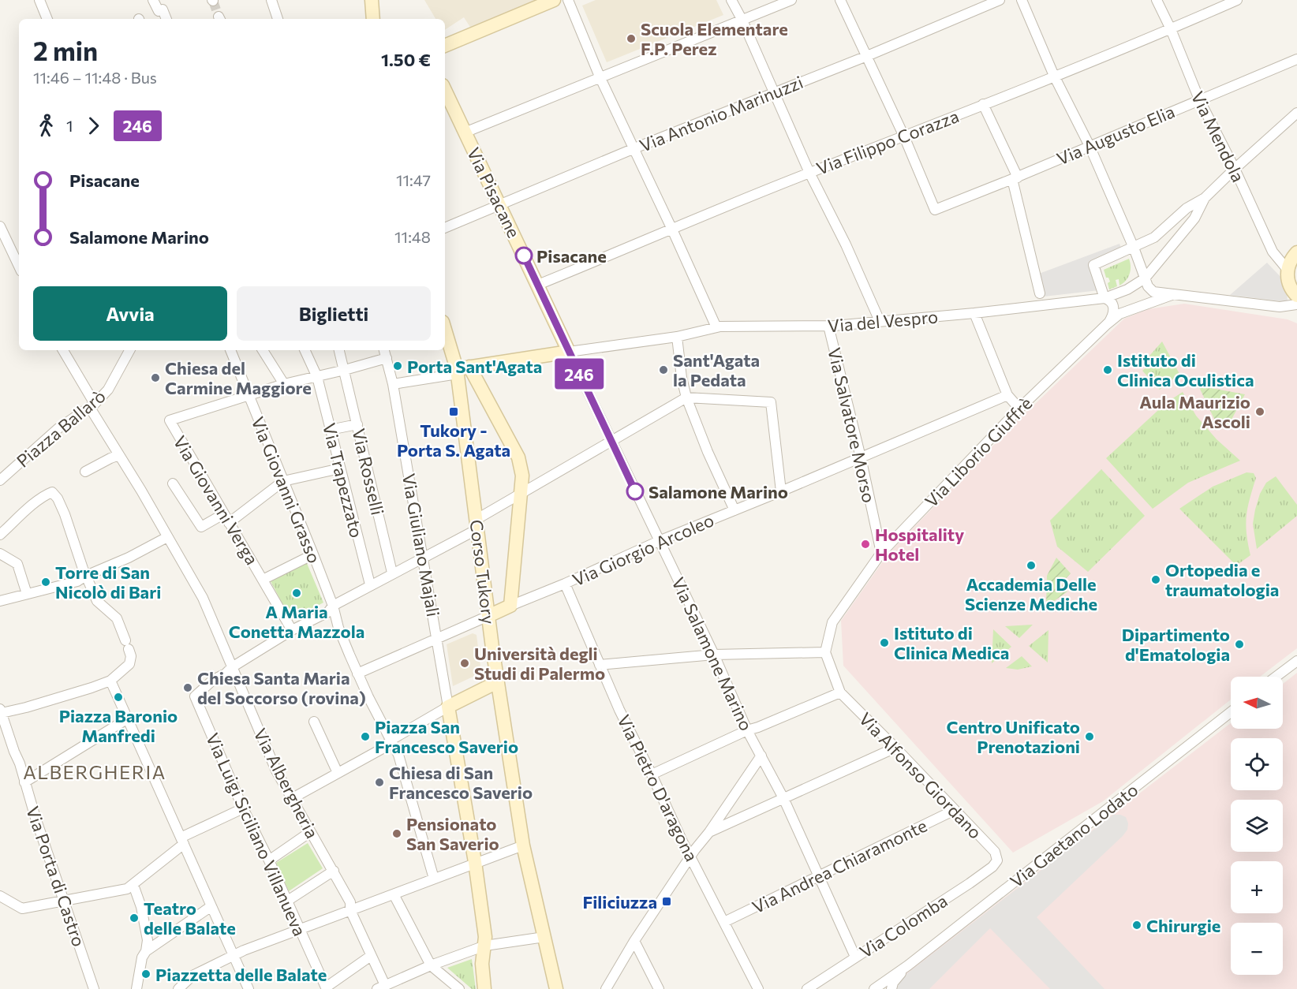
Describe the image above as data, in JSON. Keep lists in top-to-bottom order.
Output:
{
  "streets": {
    "street": [
      "Via Antonio Marinuzzi",
      "Via Augusto Elia",
      "Via Mendola",
      "Via Filippo Corazza",
      "Via Pisacane",
      "Via del Vespro",
      "Via Salvatore Morso",
      "Piazza Ballarò",
      "Via Liborio Giuffrè",
      "Via Rosselli",
      "Via Trapezzato",
      "Via Giovanni Grasso",
      "Via Giovanni Verga",
      "Via Giuliano Majali",
      "Via Giorgio Arcoleo",
      "Corso Tukory",
      "Via Salamone Marino",
      "Via Alfonso Giordano",
      "Via Albergheria",
      "Via Pietro D'aragona",
      "Via Luigi Siciliano Villanueva",
      "Via Gaetano Lodato",
      "Via Andrea Chiaramonte",
      "Via Porta di Castro",
      "Via Colomba"
    ]
  },
  "crossings": [
    ["Via Antonio Marinuzzi", "Via Pisacane"],
    ["Via Augusto Elia", "Via Mendola"],
    ["Via Augusto Elia", "Via Filippo Corazza"],
    ["Via Mendola", "Via Filippo Corazza"],
    ["Via Filippo Corazza", "Via Pisacane"],
    ["Via Pisacane", "Via del Vespro"],
    ["Via Pisacane", "Via Salamone Marino"],
    ["Via del Vespro", "Via Salvatore Morso"],
    ["Via del Vespro", "Corso Tukory"],
    ["Via del Vespro", "Via Salamone Marino"],
    ["Via Salvatore Morso", "Via Liborio Giuffrè"],
    ["Via Salvatore Morso", "Via Giorgio Arcoleo"],
    ["Piazza Ballarò", "Via Albergheria"],
    ["Via Giovanni Grasso", "Via Giovanni Verga"],
    ["Via Giorgio Arcoleo", "Corso Tukory"],
    ["Via Giorgio Arcoleo", "Via Salamone Marino"],
    ["Via Giorgio Arcoleo", "Via Pietro D'aragona"],
    ["Via Salamone Marino", "Via Andrea Chiaramonte"],
    ["Via Salamone Marino", "Via Colomba"],
    ["Via Alfonso Giordano", "Via Andrea Chiaramonte"],
    ["Via Alfonso Giordano", "Via Colomba"],
    ["Via Albergheria", "Via Luigi Siciliano Villanueva"],
    ["Via Pietro D'aragona", "Via Andrea Chiaramonte"]
  ],
  "districts": ["ALBERGHERIA"],
  "places": {
    "other": [
      "Scuola Elementare F.P. Perez",
      "Pisacane",
      "Porta Sant'Agata",
      "Sant'Agata la Pedata",
      "Istituto di Clinica Oculistica",
      "Chiesa del Carmine Maggiore",
      "Aula Maurizio Ascoli",
      "Salamone Marino",
      "Hospitality Hotel",
      "Accademia Delle Scienze Mediche",
      "Ortopedia e traumatologia",
      "Torre di San Nicolò di Bari",
      "A Maria Conetta Mazzola",
      "Istituto di Clinica Medica",
      "Dipartimento d'Ematologia",
      "Università degli Studi di Palermo",
      "Chiesa Santa Maria del Soccorso (rovina)",
      "Piazza Baronio Manfredi",
      "Piazza San Francesco Saverio",
      "Centro Unificato Prenotazioni",
      "Chiesa di San Francesco Saverio",
      "Pensionato San Saverio",
      "Teatro delle Balate",
      "Chirurgie",
      "Piazzetta delle Balate"
    ],
    "transit": ["Tukory - Porta S. Agata", "Filiciuzza"]
  },
  "lines": ["bus line 246"],
  "north": "left",
  "page": {
    "on_map": "246",
    "heading": ["2 min", "11:46 – 11:48 · Bus", "1.50 €"],
    "legs": ["1", "246"],
    "list": [
      {
        "name": "Pisacane",
        "value": "11:47"
      },
      {
        "name": "Salamone Marino",
        "value": "11:48"
      }
    ],
    "buttons": ["Avvia", "Biglietti"],
    "map_buttons": ["+", "−"]
  }
}
